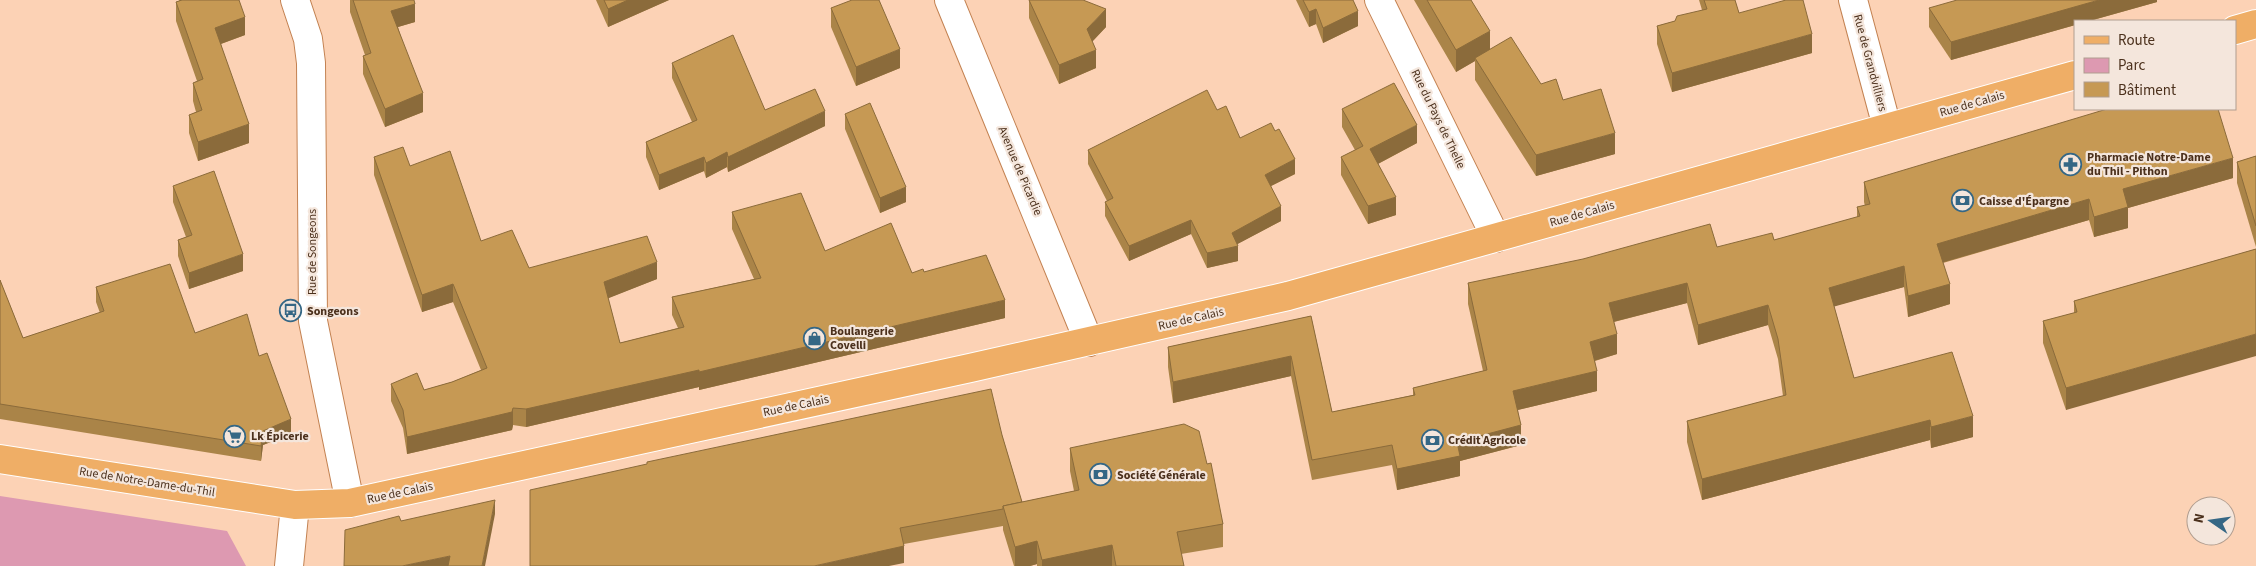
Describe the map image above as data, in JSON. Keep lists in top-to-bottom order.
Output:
{
  "streets": {
    "main road": ["Rue de Calais", "Rue de Notre-Dame-du-Thil"],
    "street": [
      "Rue de Grandvilliers",
      "Rue du Pays de Thelle",
      "Avenue de Picardie",
      "Rue de Songeons"
    ]
  },
  "crossings": [
    ["Rue de Grandvilliers", "Rue de Calais"],
    ["Rue de Calais", "Rue du Pays de Thelle"],
    ["Rue de Calais", "Avenue de Picardie"],
    ["Rue de Calais", "Rue de Songeons"],
    ["Rue de Calais", "Rue de Notre-Dame-du-Thil"]
  ],
  "places": {
    "pharmacy": ["Pharmacie Notre-Dame du Thil - Pithon"],
    "bank": ["Caisse d'Épargne", "Crédit Agricole", "Société Générale"],
    "bus stop": ["Songeons"],
    "shop": ["Boulangerie Covelli"],
    "supermarket": ["Lk Épicerie"]
  },
  "legend": ["Route", "Parc", "Bâtiment"],
  "north": "left"
}
